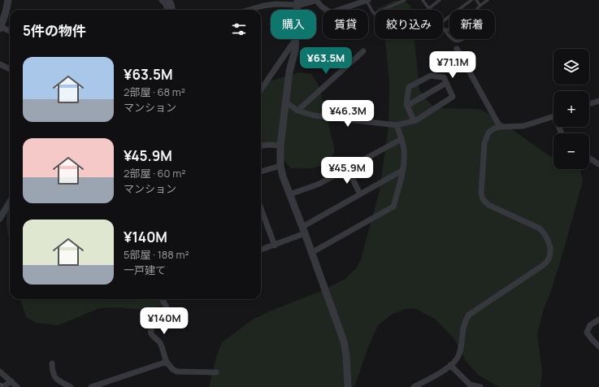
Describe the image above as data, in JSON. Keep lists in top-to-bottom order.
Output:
{
  "page": {
    "chip": [
      "購入",
      "賃貸",
      "絞り込み",
      "新着"
    ],
    "heading": "5件の物件",
    "price": [
      "¥63.5M",
      "¥71.1M",
      "¥46.3M",
      "¥45.9M",
      "¥140M"
    ],
    "map_buttons": ["+", "−"],
    "list": [
      {
        "name": "¥63.5M",
        "note": "2部屋 · 68 m² · マンション"
      },
      {
        "name": "¥45.9M",
        "note": "2部屋 · 60 m² · マンション"
      },
      {
        "name": "¥140M",
        "note": "5部屋 · 188 m² · 一戸建て"
      }
    ]
  }
}
